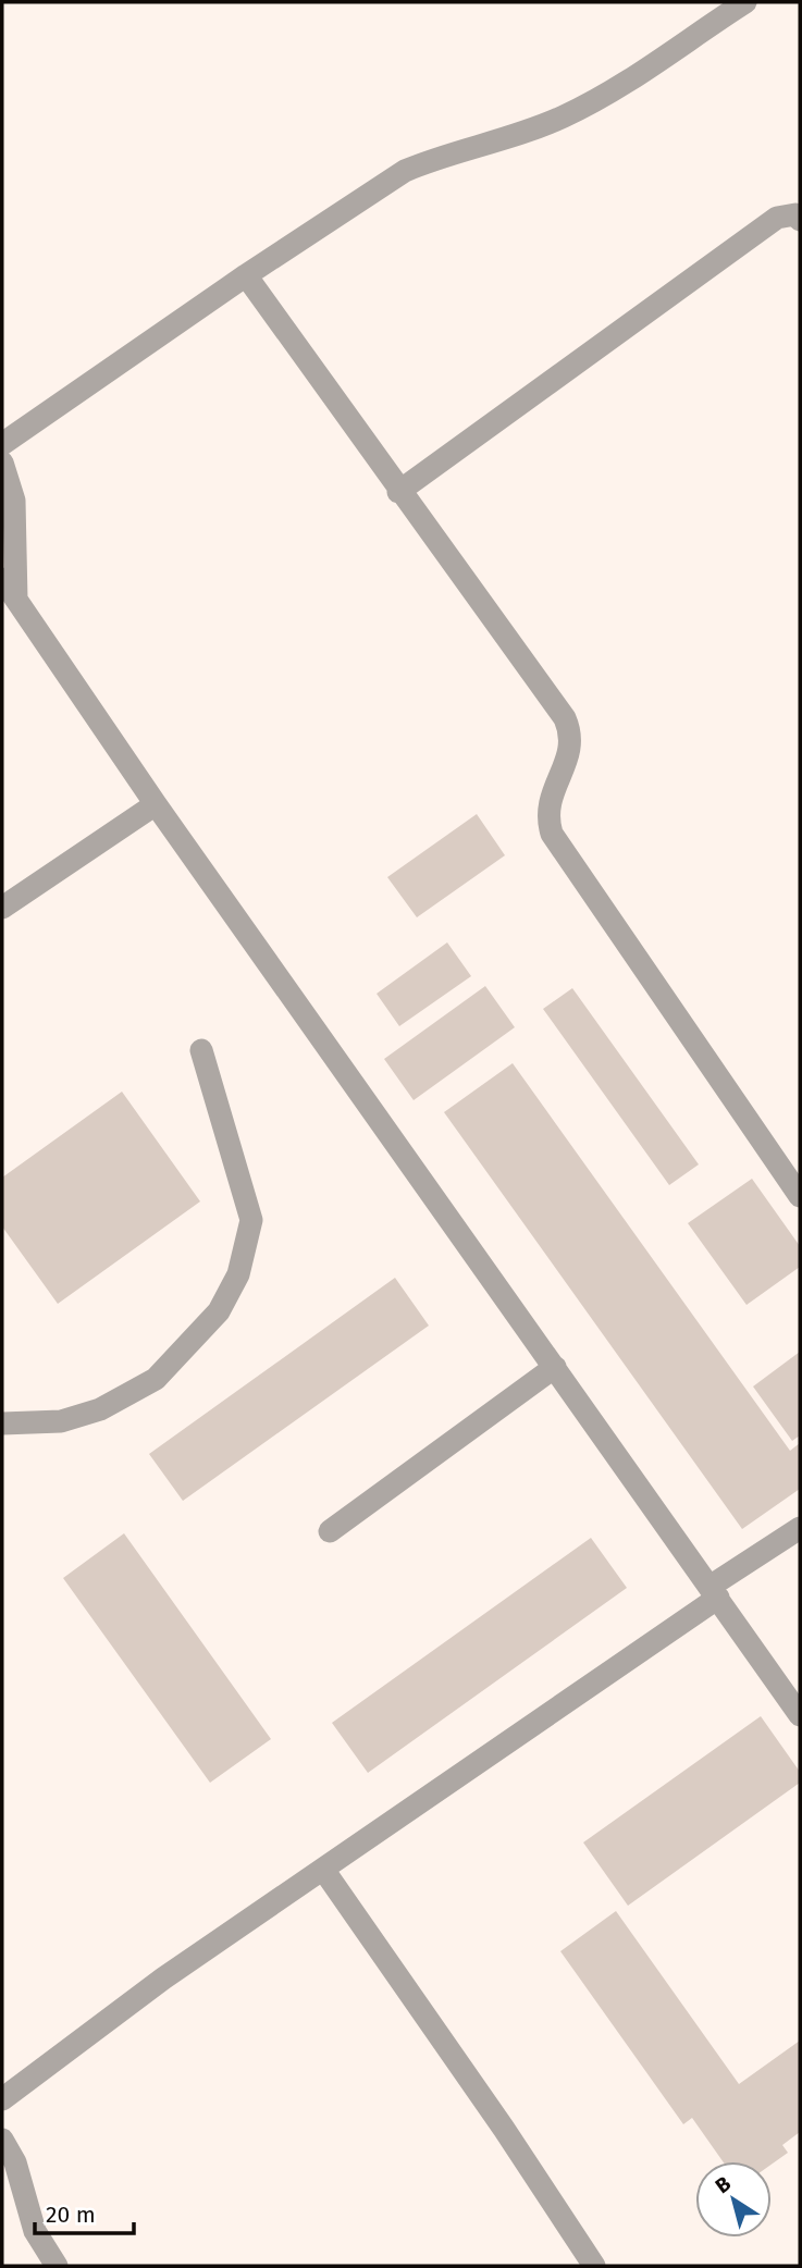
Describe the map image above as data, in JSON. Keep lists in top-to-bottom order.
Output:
{
  "scale_bar": "20 m",
  "north": "top left"
}
